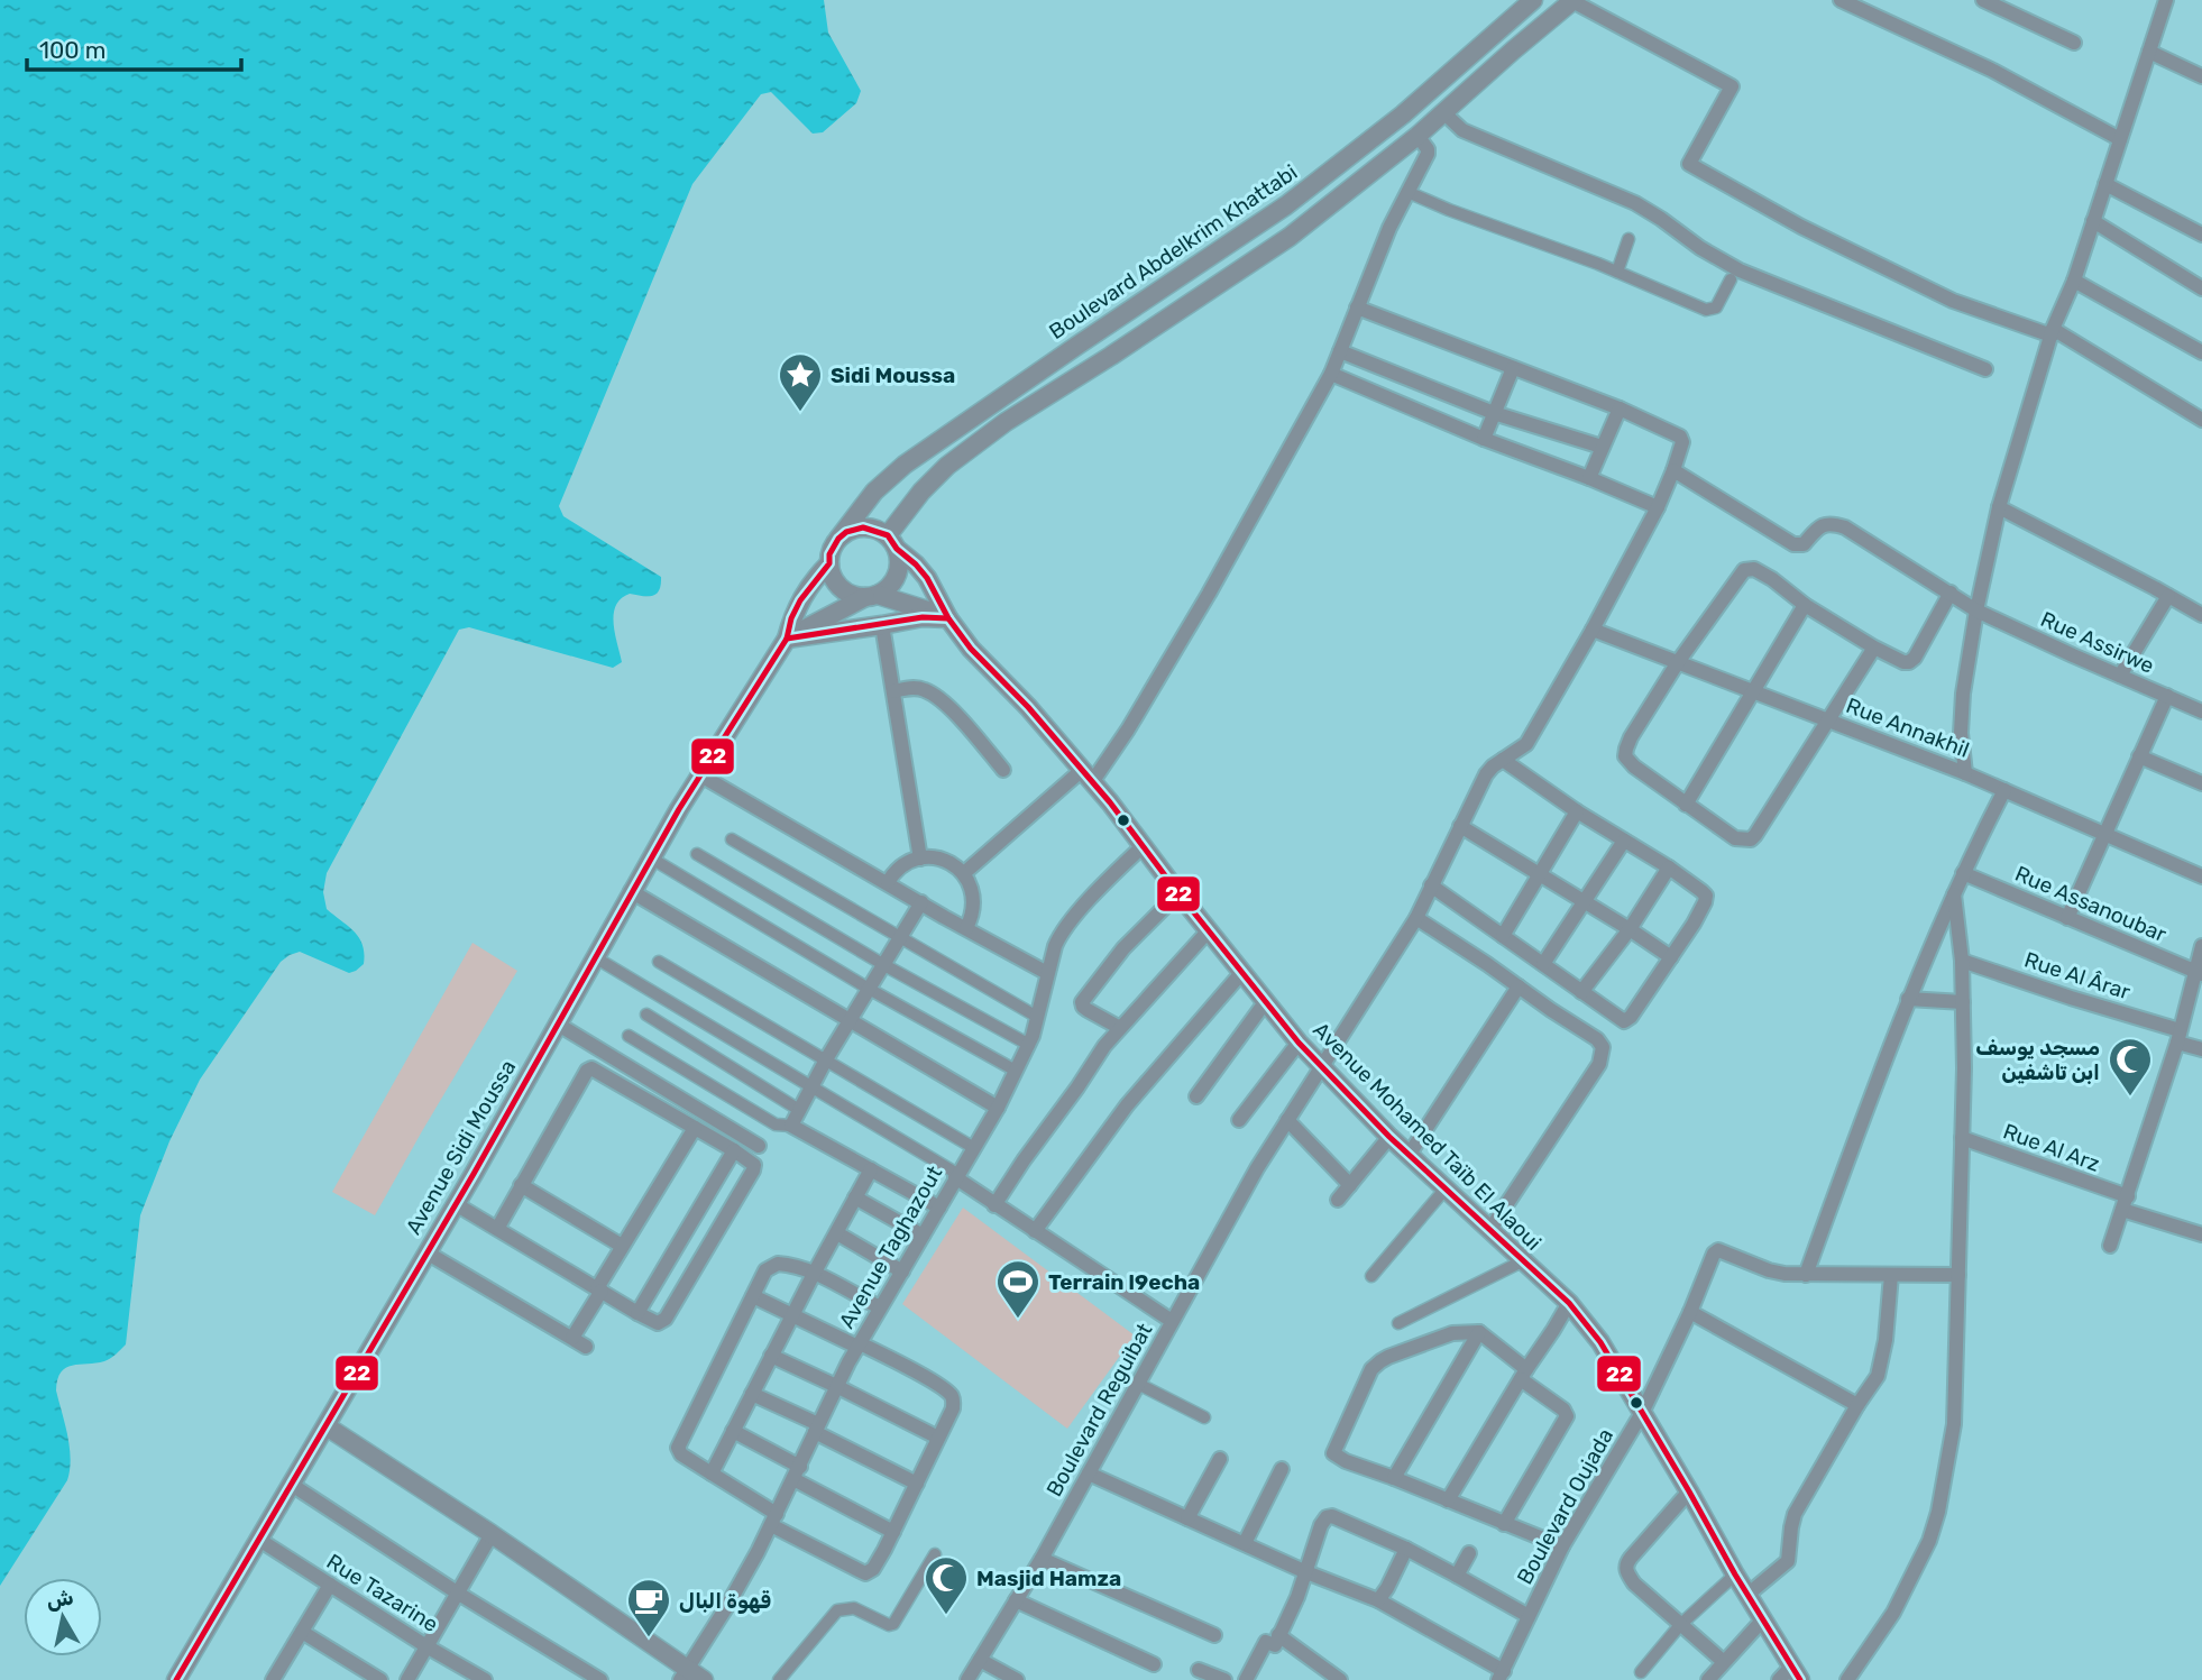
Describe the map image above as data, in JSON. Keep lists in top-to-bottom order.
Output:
{
  "streets": {
    "street": [
      "Boulevard Abdelkrim Khattabi",
      "Rue Assirwe",
      "Rue Annakhil",
      "Rue Assanoubar",
      "Rue Al Ârar",
      "Avenue Mohamed Taïb El Alaoui",
      "Avenue Sidi Moussa",
      "Rue Al Arz",
      "Avenue Taghazout",
      "Boulevard Reguibat",
      "Boulevard Oujada",
      "Rue Tazarine"
    ]
  },
  "crossings": [
    ["Boulevard Abdelkrim Khattabi", "Avenue Mohamed Taïb El Alaoui"],
    ["Boulevard Abdelkrim Khattabi", "Avenue Sidi Moussa"],
    ["Rue Assirwe", "Boulevard Reguibat"],
    ["Rue Annakhil", "Boulevard Reguibat"],
    ["Avenue Mohamed Taïb El Alaoui", "Avenue Sidi Moussa"],
    ["Avenue Mohamed Taïb El Alaoui", "Avenue Taghazout"],
    ["Avenue Mohamed Taïb El Alaoui", "Boulevard Reguibat"],
    ["Avenue Mohamed Taïb El Alaoui", "Boulevard Oujada"],
    ["Avenue Sidi Moussa", "Rue Tazarine"]
  ],
  "places": {
    "place": ["Sidi Moussa"],
    "mosque": ["مسجد يوسف ابن تاشفين", "Masjid Hamza"],
    "sports": ["Terrain l9echa"],
    "cafe": ["قهوة البال"]
  },
  "lines": ["transit line 22"],
  "scale_bar": "100 m",
  "north": "top"
}
